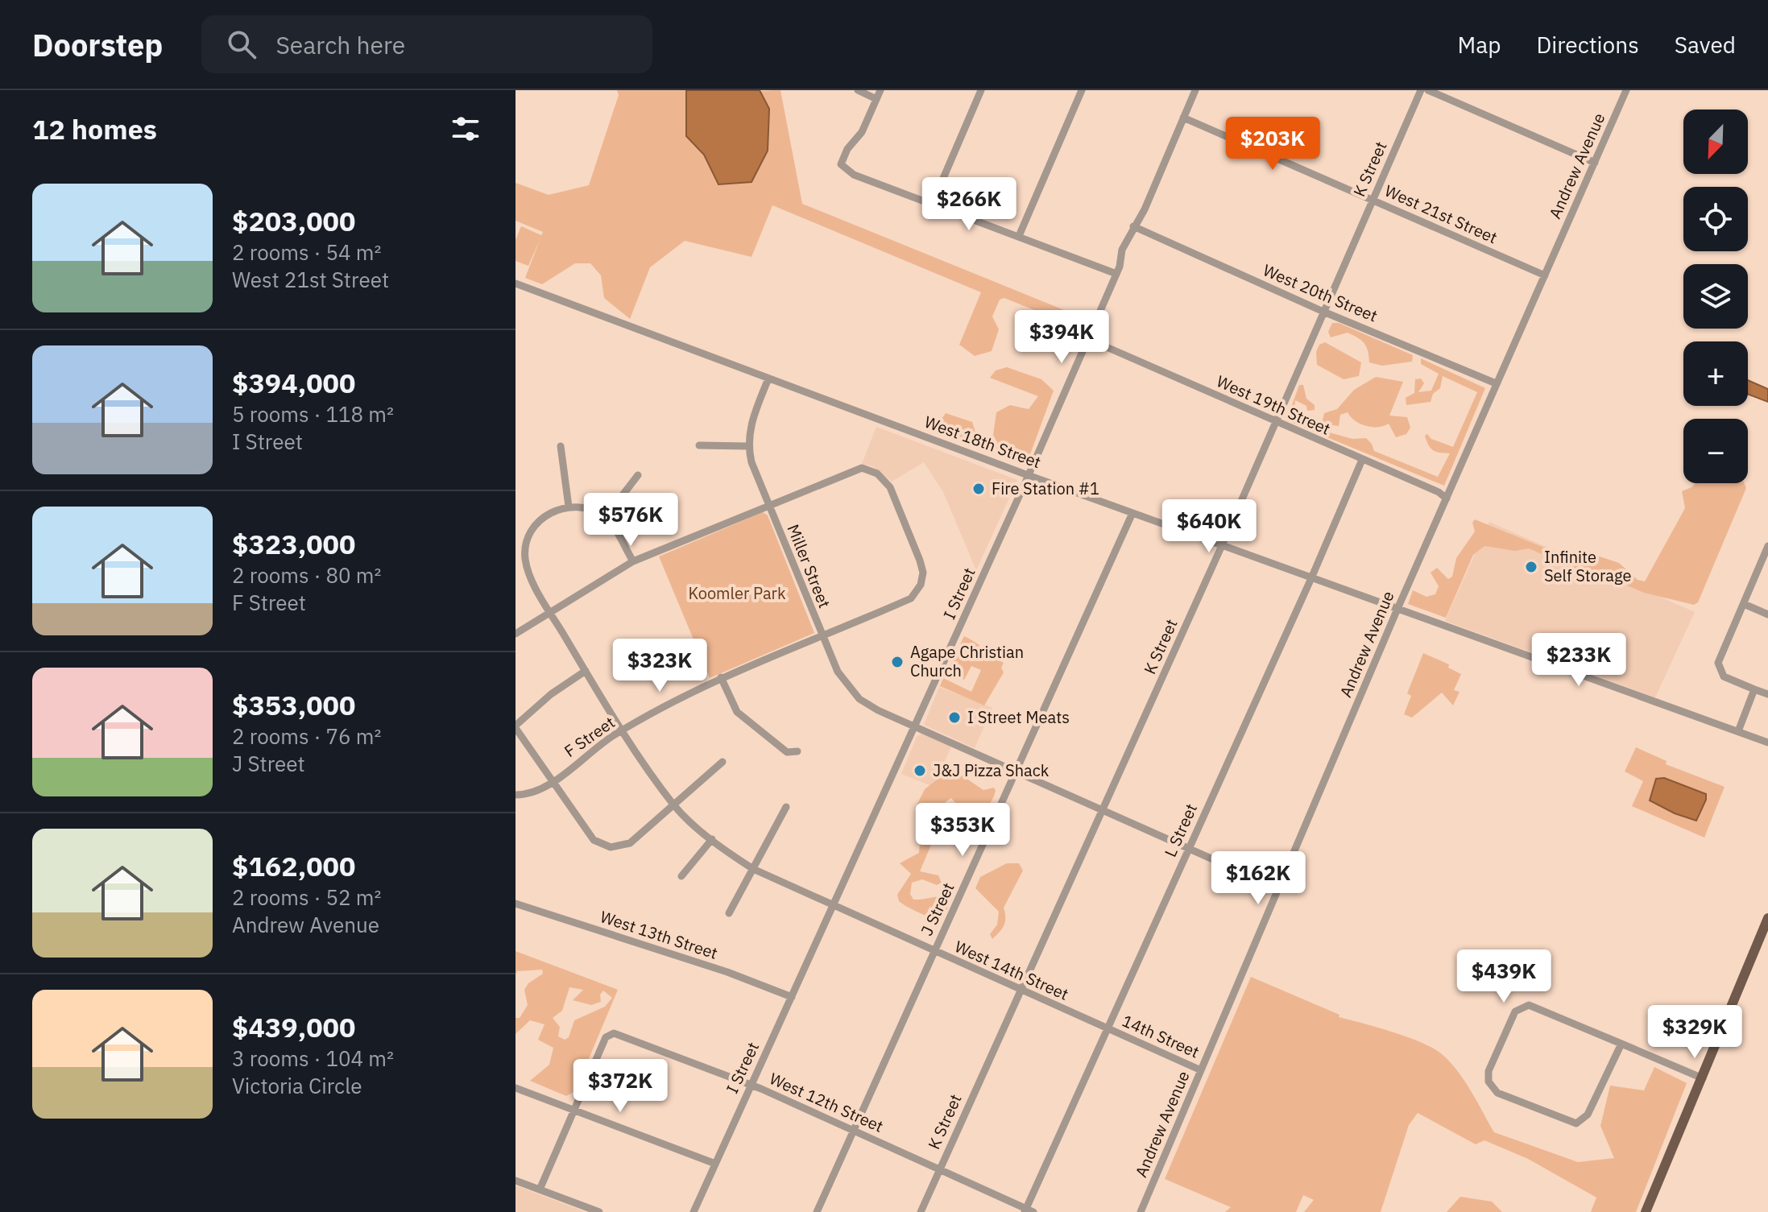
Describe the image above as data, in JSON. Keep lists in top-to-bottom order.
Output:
{
  "streets": {
    "street": [
      "Andrew Avenue",
      "K Street",
      "West 21st Street",
      "West 20th Street",
      "West 19th Street",
      "West 18th Street",
      "Miller Street",
      "I Street",
      "F Street",
      "L Street",
      "J Street",
      "West 13th Street",
      "West 14th Street",
      "14th Street",
      "West 12th Street"
    ]
  },
  "crossings": [
    ["Andrew Avenue", "West 21st Street"],
    ["Andrew Avenue", "West 20th Street"],
    ["Andrew Avenue", "West 19th Street"],
    ["Andrew Avenue", "West 18th Street"],
    ["Andrew Avenue", "Miller Street"],
    ["Andrew Avenue", "14th Street"],
    ["K Street", "West 21st Street"],
    ["K Street", "West 20th Street"],
    ["K Street", "West 19th Street"],
    ["K Street", "West 18th Street"],
    ["K Street", "Miller Street"],
    ["K Street", "West 14th Street"],
    ["K Street", "West 12th Street"],
    ["West 21st Street", "I Street"],
    ["West 20th Street", "I Street"],
    ["West 19th Street", "I Street"],
    ["West 19th Street", "L Street"],
    ["West 18th Street", "I Street"],
    ["West 18th Street", "L Street"],
    ["West 18th Street", "J Street"],
    ["Miller Street", "I Street"],
    ["Miller Street", "F Street"],
    ["Miller Street", "L Street"],
    ["Miller Street", "J Street"],
    ["I Street", "West 13th Street"],
    ["I Street", "West 14th Street"],
    ["I Street", "West 12th Street"],
    ["F Street", "West 14th Street"],
    ["L Street", "West 14th Street"],
    ["L Street", "14th Street"],
    ["L Street", "West 12th Street"],
    ["J Street", "West 14th Street"],
    ["J Street", "West 12th Street"],
    ["West 14th Street", "14th Street"]
  ],
  "parks": ["Koomler Park"],
  "places": [
    "Fire Station #1",
    "Infinite Self Storage",
    "Agape Christian Church",
    "I Street Meats",
    "J&J Pizza Shack"
  ],
  "north": "bottom left",
  "page": {
    "header": "Doorstep",
    "search": "Search here",
    "nav": ["Map", "Directions", "Saved"],
    "heading": "12 homes",
    "map_buttons": ["+", "−"],
    "price": [
      "$203K",
      "$266K",
      "$394K",
      "$576K",
      "$640K",
      "$233K",
      "$323K",
      "$353K",
      "$162K",
      "$439K",
      "$329K",
      "$372K"
    ],
    "list": [
      {
        "name": "$203,000",
        "note": "2 rooms · 54 m² · West 21st Street"
      },
      {
        "name": "$394,000",
        "note": "5 rooms · 118 m² · I Street"
      },
      {
        "name": "$323,000",
        "note": "2 rooms · 80 m² · F Street"
      },
      {
        "name": "$353,000",
        "note": "2 rooms · 76 m² · J Street"
      },
      {
        "name": "$162,000",
        "note": "2 rooms · 52 m² · Andrew Avenue"
      },
      {
        "name": "$439,000",
        "note": "3 rooms · 104 m² · Victoria Circle"
      }
    ]
  }
}
